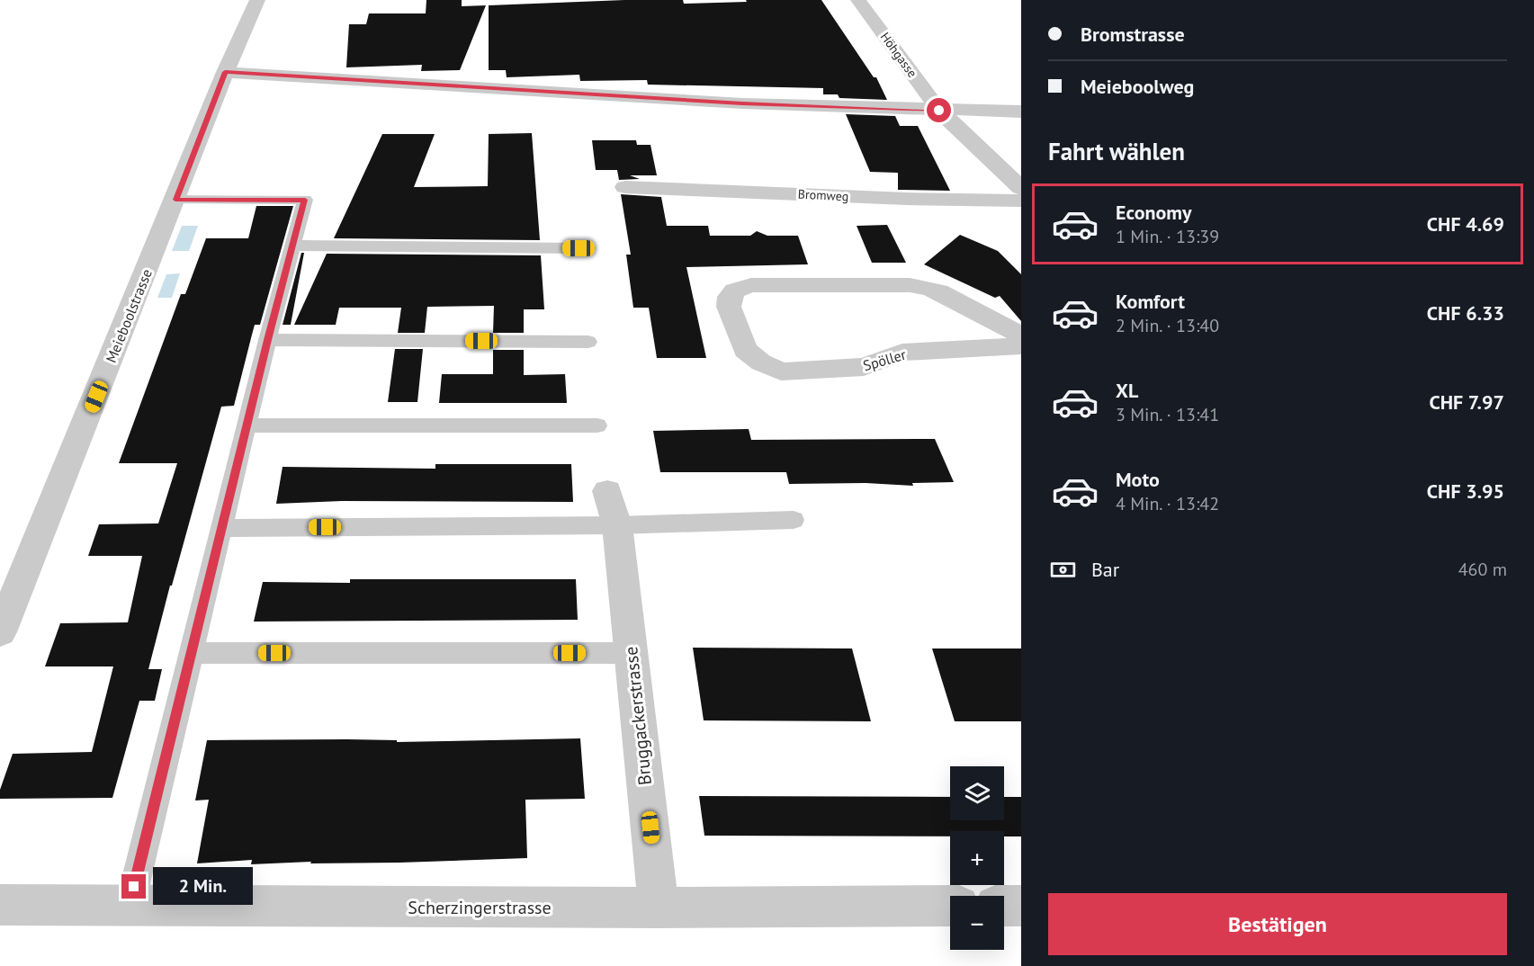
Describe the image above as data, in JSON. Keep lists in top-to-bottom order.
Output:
{
  "streets": {
    "street": [
      "Höhgasse",
      "Bromweg",
      "Meieboolstrasse",
      "Spöller",
      "Bruggackerstrasse",
      "Scherzingerstrasse"
    ]
  },
  "crossings": [
    ["Bruggackerstrasse", "Scherzingerstrasse"]
  ],
  "page": {
    "banner": ["Bromstrasse", "Meieboolweg"],
    "heading": "Fahrt wählen",
    "list": [
      {
        "name": "Economy",
        "note": "1 Min. · 13:39",
        "value": "CHF 4.69"
      },
      {
        "name": "Komfort",
        "note": "2 Min. · 13:40",
        "value": "CHF 6.33"
      },
      {
        "name": "XL",
        "note": "3 Min. · 13:41",
        "value": "CHF 7.97"
      },
      {
        "name": "Moto",
        "note": "4 Min. · 13:42",
        "value": "CHF 3.95"
      }
    ],
    "pay": ["Bar", "460 m"],
    "map_buttons": ["+", "−"],
    "bubble": "2 Min.",
    "buttons": "Bestätigen"
  }
}
